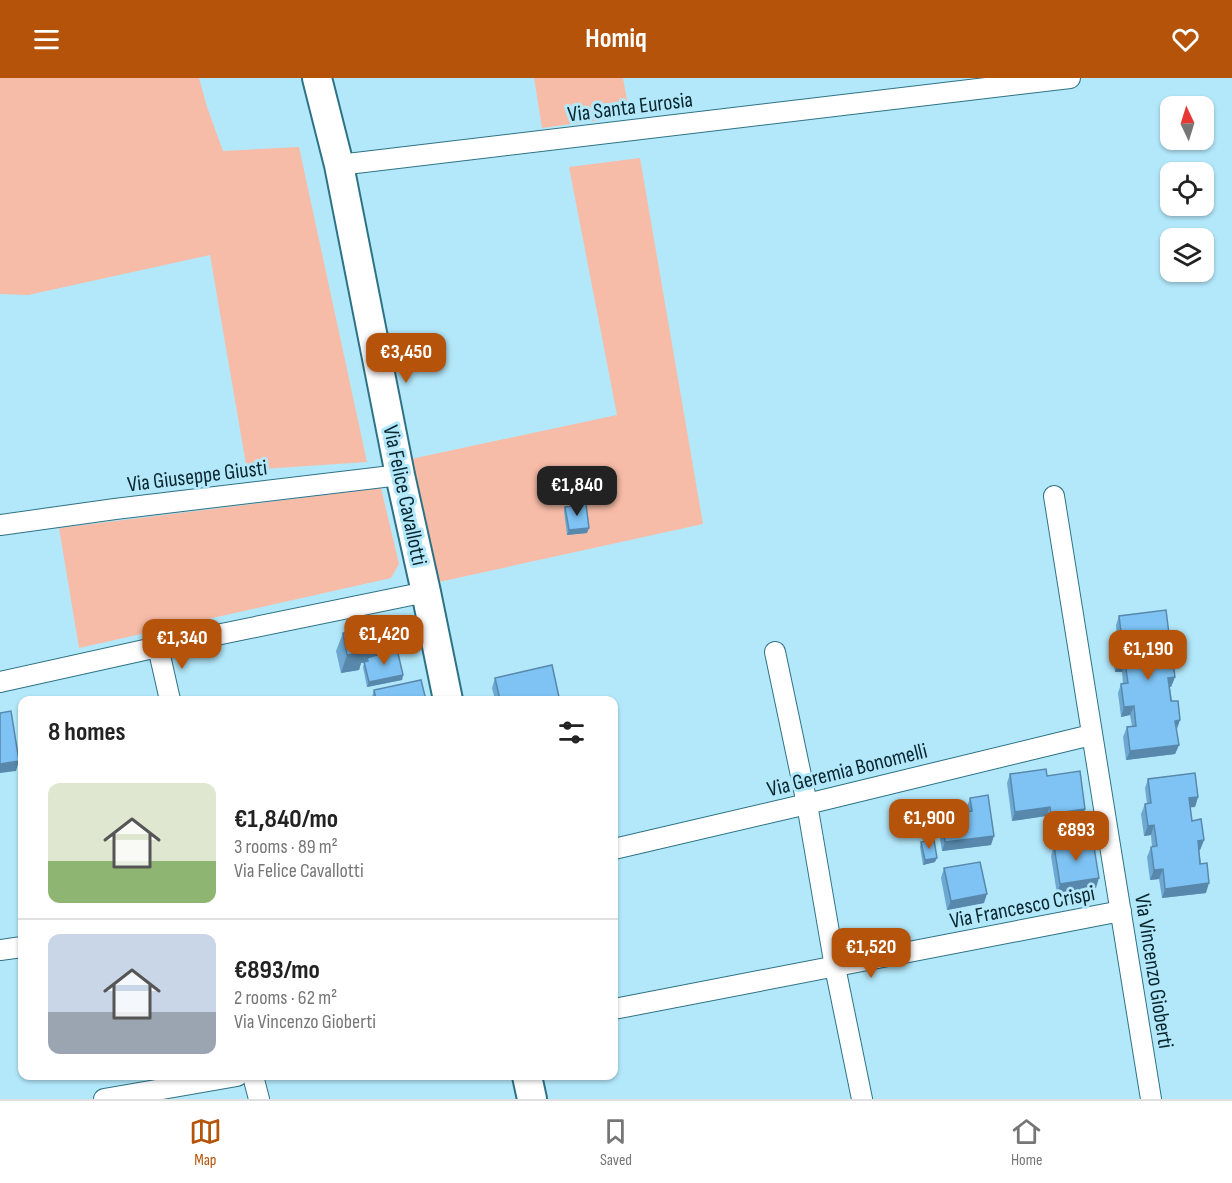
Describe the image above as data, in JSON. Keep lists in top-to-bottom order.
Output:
{
  "streets": {
    "street": [
      "Via Santa Eurosia",
      "Via Giuseppe Giusti",
      "Via Felice Cavallotti",
      "Via Geremia Bonomelli",
      "Via Francesco Crispi",
      "Via Vincenzo Gioberti"
    ]
  },
  "crossings": [
    ["Via Santa Eurosia", "Via Felice Cavallotti"],
    ["Via Giuseppe Giusti", "Via Felice Cavallotti"],
    ["Via Geremia Bonomelli", "Via Vincenzo Gioberti"],
    ["Via Francesco Crispi", "Via Vincenzo Gioberti"]
  ],
  "north": "top",
  "page": {
    "header": "Homiq",
    "price": [
      "€3,450",
      "€1,840",
      "€1,420",
      "€1,340",
      "€1,190",
      "€1,900",
      "€893",
      "€1,520"
    ],
    "heading": "8 homes",
    "list": [
      {
        "name": "€1,840/mo",
        "note": "3 rooms · 89 m² · Via Felice Cavallotti"
      },
      {
        "name": "€893/mo",
        "note": "2 rooms · 62 m² · Via Vincenzo Gioberti"
      }
    ],
    "tabs": ["Map", "Saved", "Home"]
  }
}
